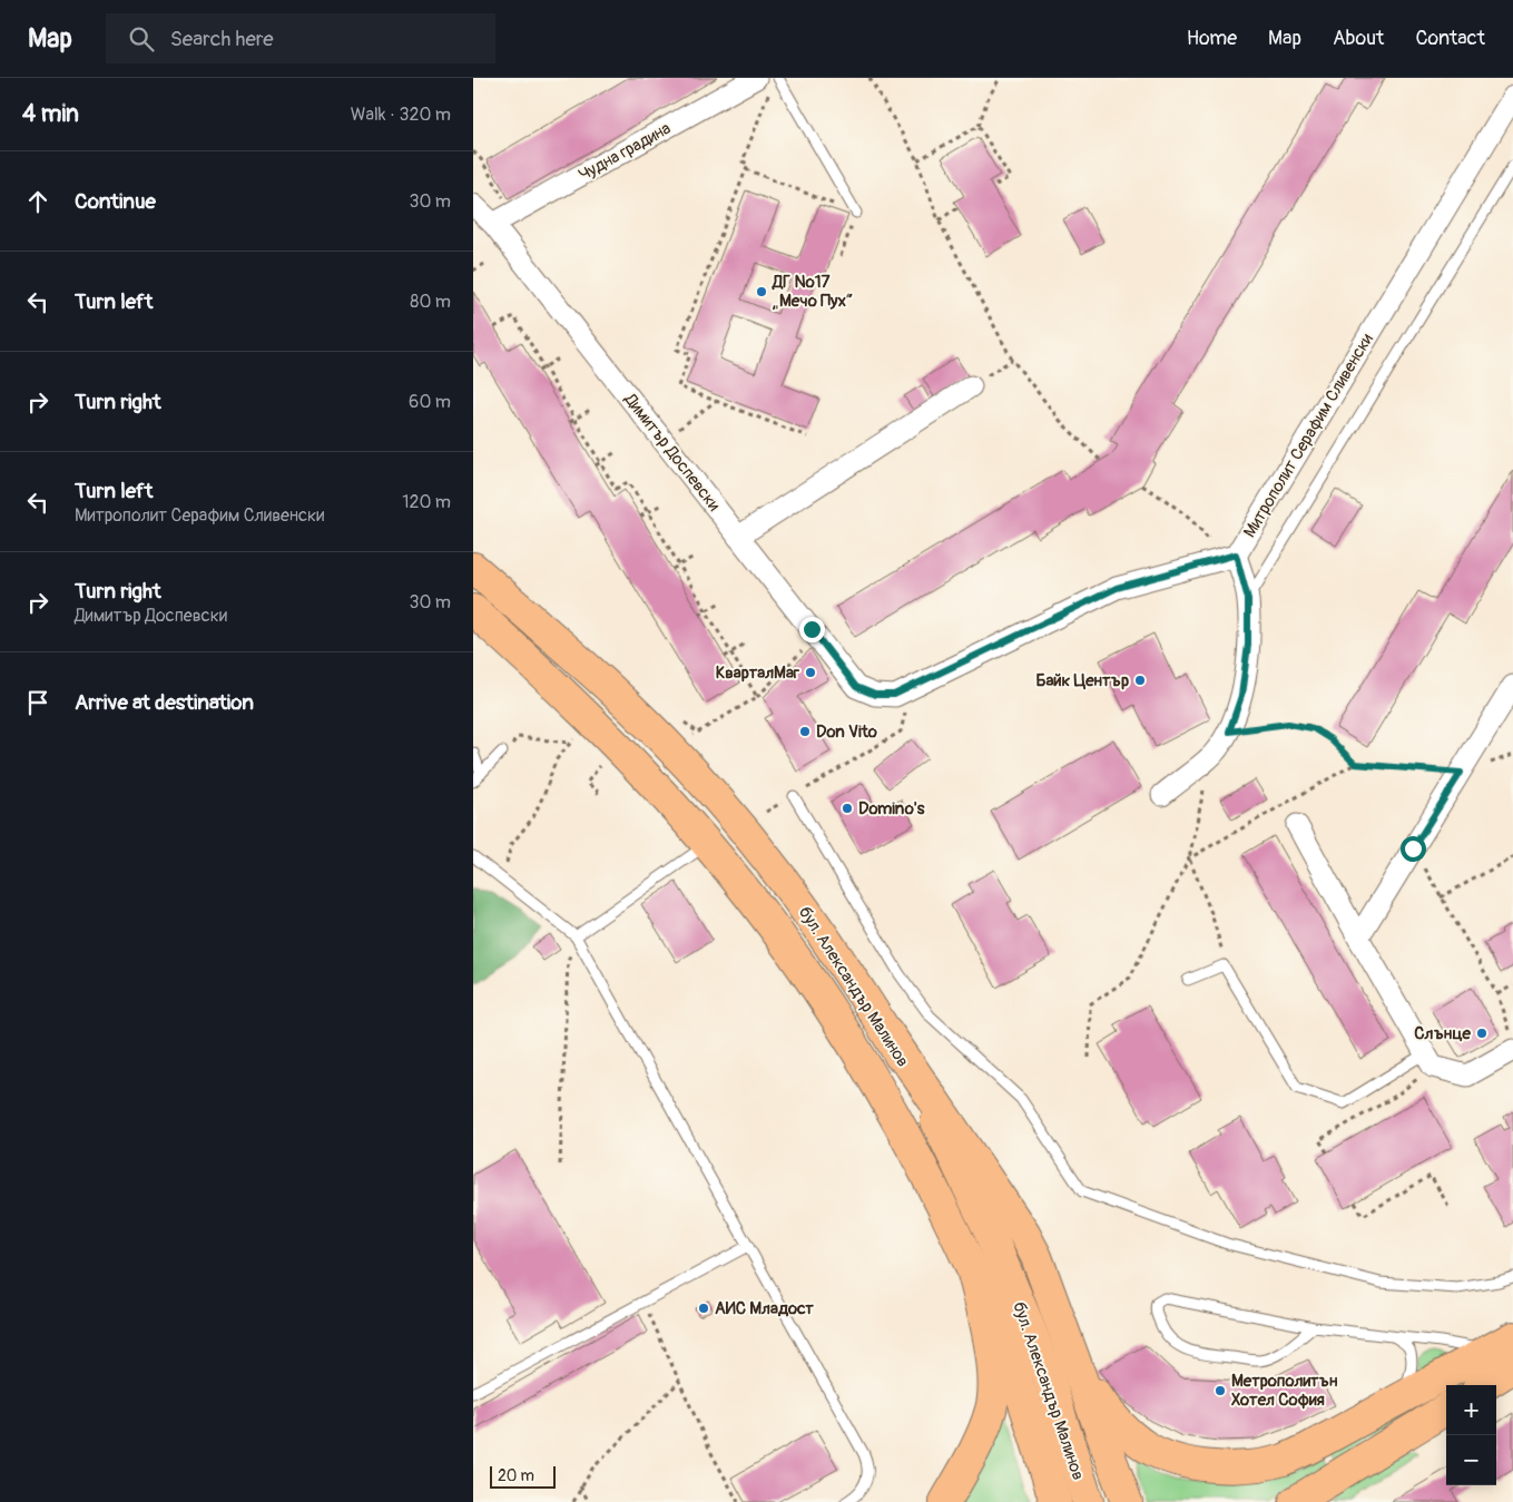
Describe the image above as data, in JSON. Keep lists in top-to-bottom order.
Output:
{
  "streets": {
    "main road": ["бул. Александър Малинов"],
    "street": ["Чудна градина", "Митрополит Серафим Сливенски", "Димитър Доспевски"]
  },
  "crossings": [
    ["Чудна градина", "Димитър Доспевски"]
  ],
  "places": [
    "ДГ №17 „Мечо Пух“",
    "КварталМаг",
    "Байк Център",
    "Don Vito",
    "Domino's",
    "Слънце",
    "АИС Младост",
    "Метрополитън Хотел София"
  ],
  "scale_bar": "20 m",
  "page": {
    "header": "Map",
    "search": "Search here",
    "nav": [
      "Home",
      "Map",
      "About",
      "Contact"
    ],
    "heading": ["4 min", "Walk · 320 m"],
    "list": [
      ["Continue", "30 m"],
      ["Turn left", "80 m"],
      ["Turn right", "60 m"],
      ["Turn left", "Митрополит Серафим Сливенски", "120 m"],
      ["Turn right", "Димитър Доспевски", "30 m"],
      "Arrive at destination"
    ],
    "map_buttons": ["+", "−"],
    "scale": "20 m"
  }
}
